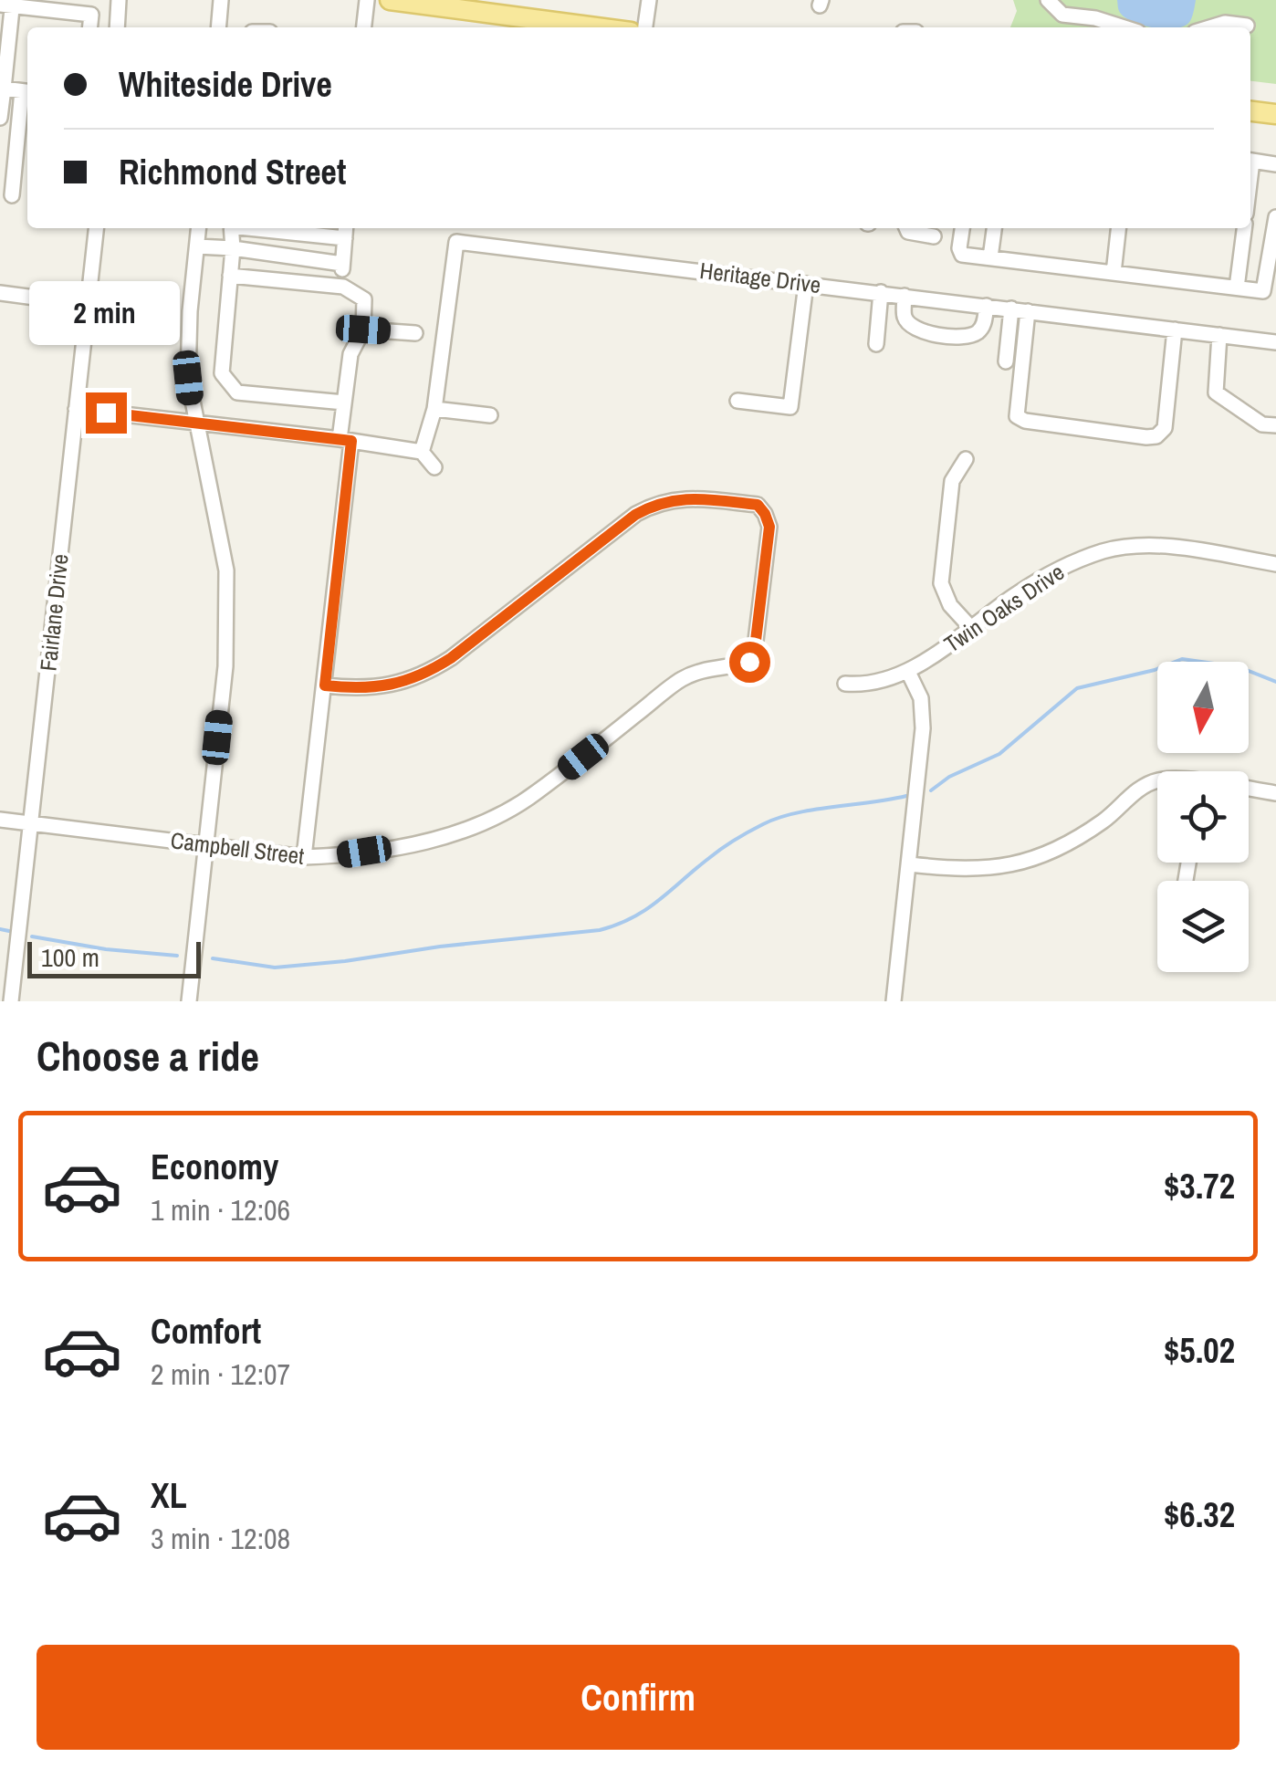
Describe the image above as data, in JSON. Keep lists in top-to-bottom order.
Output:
{
  "streets": {
    "street": [
      "Heritage Drive",
      "Twin Oaks Drive",
      "Fairlane Drive",
      "Campbell Street"
    ]
  },
  "crossings": [
    ["Fairlane Drive", "Campbell Street"]
  ],
  "scale_bar": "100 m",
  "north": "bottom",
  "page": {
    "banner": ["Whiteside Drive", "Richmond Street"],
    "bubble": "2 min",
    "scale": "100 m",
    "heading": "Choose a ride",
    "list": [
      {
        "name": "Economy",
        "note": "1 min · 12:06",
        "value": "$3.72"
      },
      {
        "name": "Comfort",
        "note": "2 min · 12:07",
        "value": "$5.02"
      },
      {
        "name": "XL",
        "note": "3 min · 12:08",
        "value": "$6.32"
      }
    ],
    "buttons": "Confirm"
  }
}
